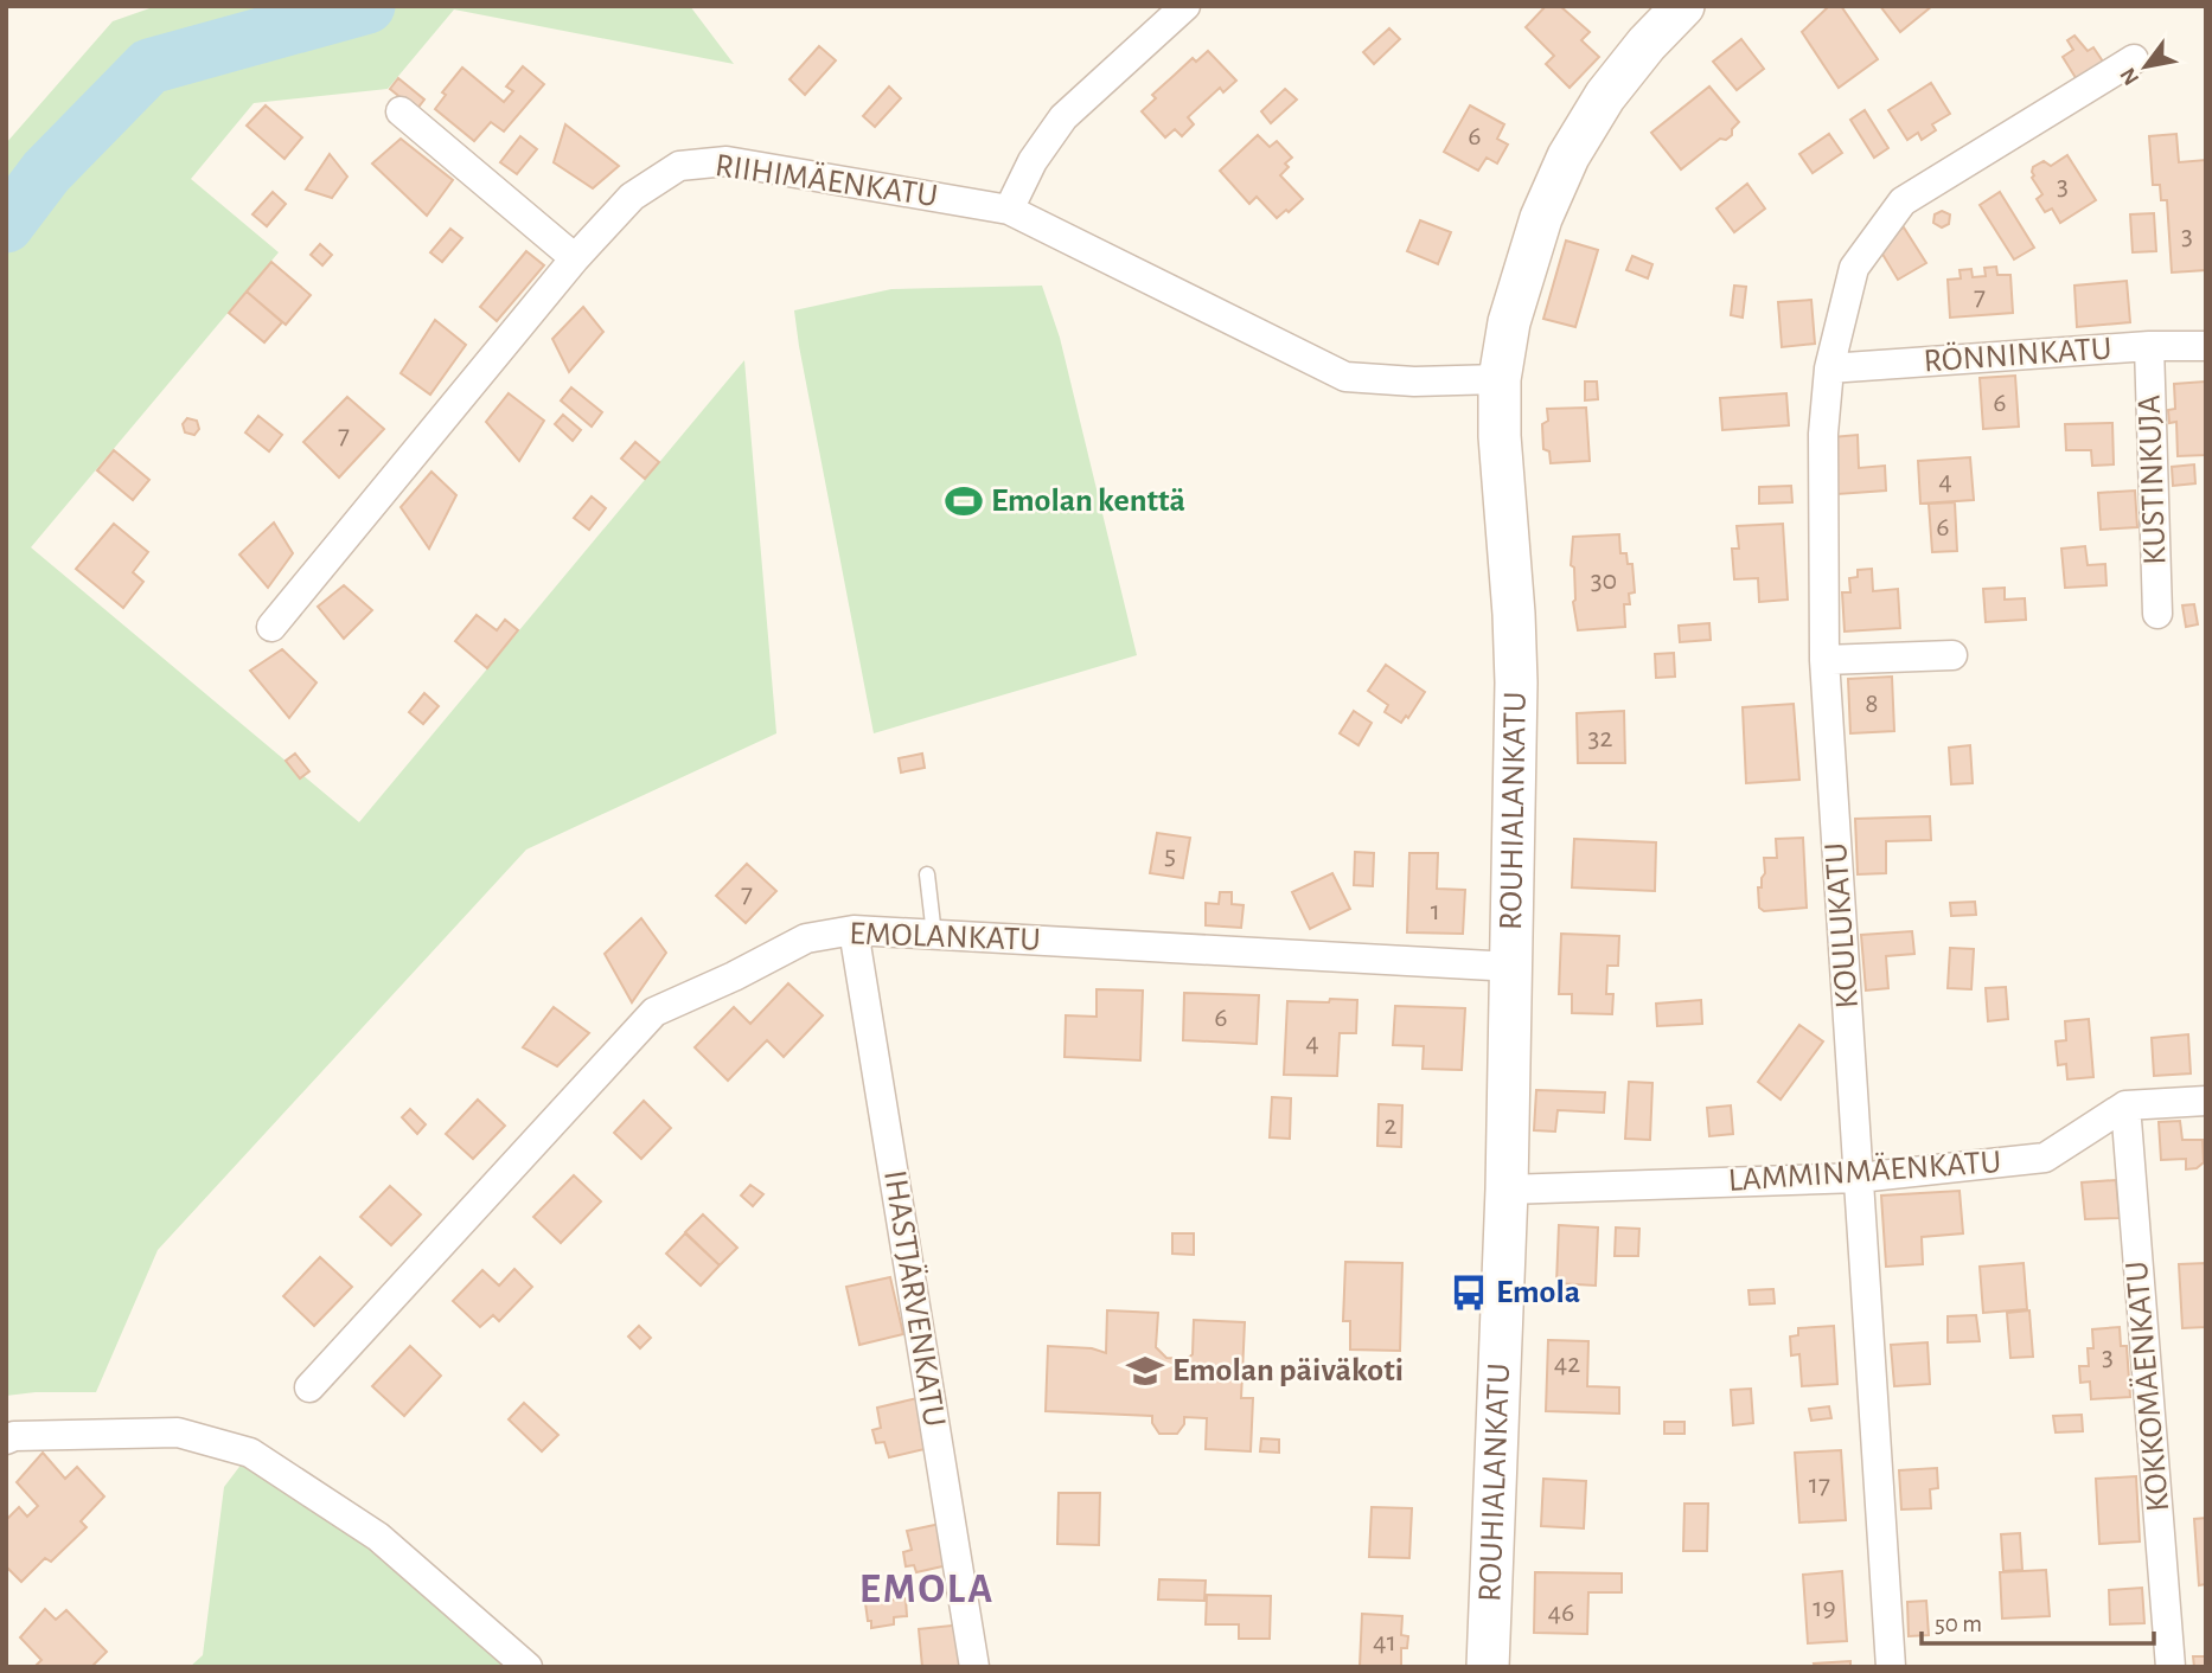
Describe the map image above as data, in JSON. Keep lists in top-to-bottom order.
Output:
{
  "streets": {
    "street": [
      "RIIHIMÄENKATU",
      "RÖNNINKATU",
      "KUSTINKUJA",
      "ROUHIALANKATU",
      "KOULUKATU",
      "EMOLANKATU",
      "LAMMINMÄENKATU",
      "IHASTJÄRVENKATU",
      "KOKKOMÄENKATU"
    ]
  },
  "crossings": [
    ["RIIHIMÄENKATU", "ROUHIALANKATU"],
    ["RÖNNINKATU", "KUSTINKUJA"],
    ["RÖNNINKATU", "KOULUKATU"],
    ["ROUHIALANKATU", "EMOLANKATU"],
    ["ROUHIALANKATU", "LAMMINMÄENKATU"],
    ["KOULUKATU", "LAMMINMÄENKATU"],
    ["EMOLANKATU", "IHASTJÄRVENKATU"],
    ["LAMMINMÄENKATU", "KOKKOMÄENKATU"]
  ],
  "districts": ["EMOLA"],
  "places": {
    "sports": ["Emolan kenttä"],
    "bus stop": ["Emola"],
    "school or university": ["Emolan päiväkoti"]
  },
  "house_numbers": [
    "6",
    "3",
    "3",
    "7",
    "6",
    "7",
    "4",
    "6",
    "30",
    "8",
    "32",
    "5",
    "7",
    "1",
    "6",
    "4",
    "2",
    "3",
    "42",
    "17",
    "19",
    "46",
    "41"
  ],
  "scale_bar": "50 m",
  "north": "bottom left"
}
